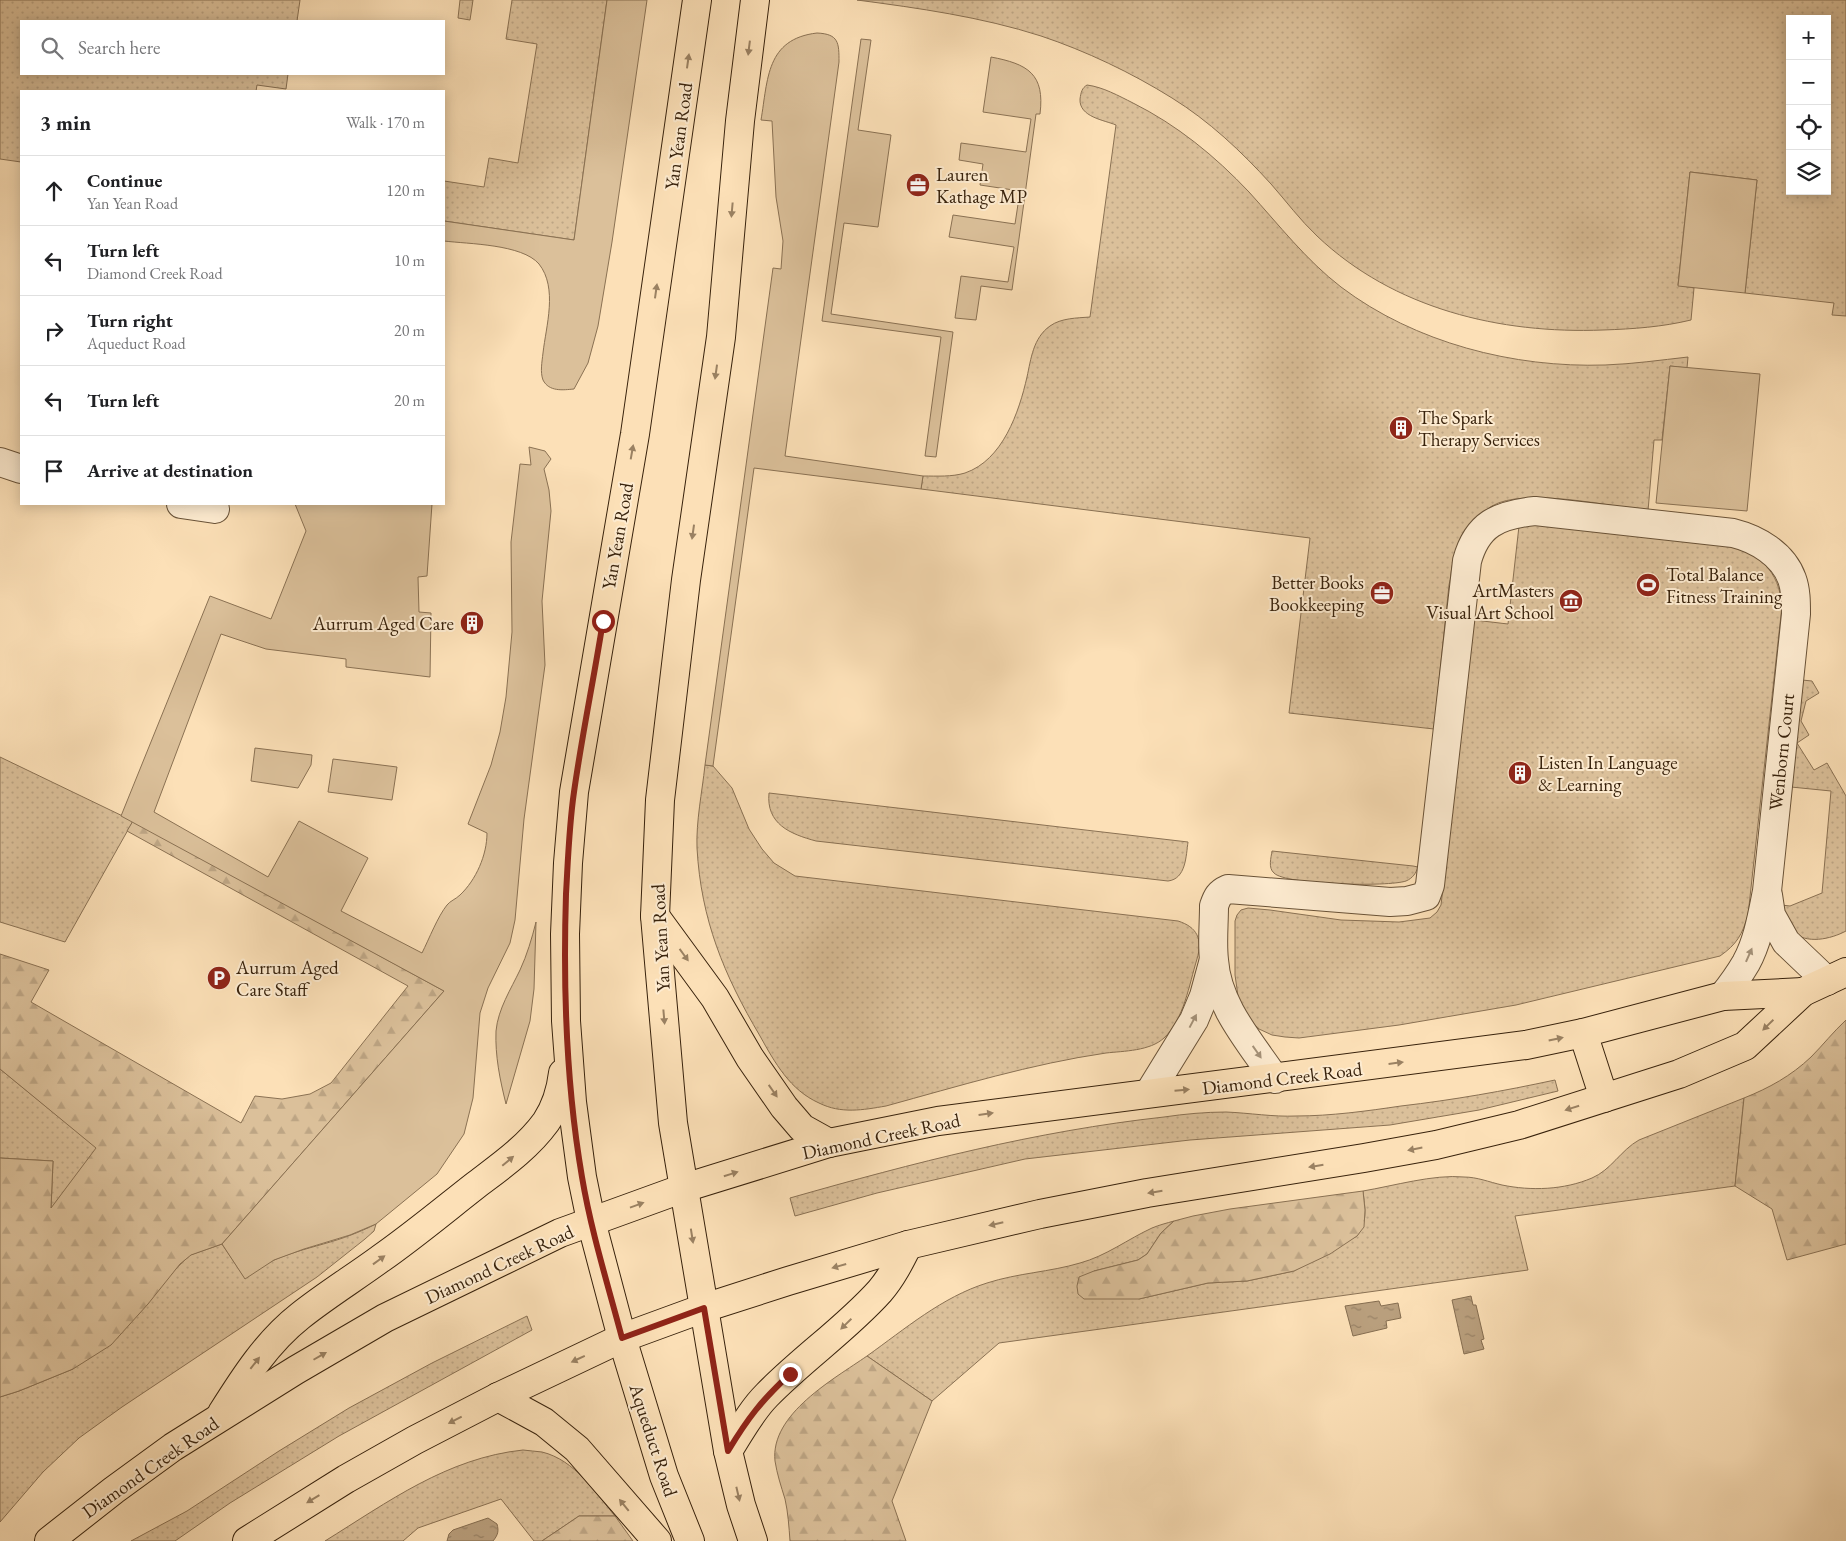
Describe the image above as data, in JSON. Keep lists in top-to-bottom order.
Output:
{
  "streets": {
    "main road": ["Yan Yean Road", "Diamond Creek Road", "Aqueduct Road"],
    "street": ["Wenborn Court"]
  },
  "crossings": [
    ["Yan Yean Road", "Diamond Creek Road"],
    ["Yan Yean Road", "Aqueduct Road"],
    ["Wenborn Court", "Diamond Creek Road"]
  ],
  "places": {
    "office": ["Lauren Kathage MP", "Better Books Bookkeeping"],
    "building": ["The Spark Therapy Services", "Aurrum Aged Care", "Listen In Language & Learning"],
    "sports": ["Total Balance Fitness Training"],
    "museum": ["ArtMasters Visual Art School"],
    "parking": ["Aurrum Aged Care Staff"]
  },
  "page": {
    "map_buttons": ["+", "−"],
    "search": "Search here",
    "heading": ["3 min", "Walk · 170 m"],
    "list": [
      ["Continue", "Yan Yean Road", "120 m"],
      ["Turn left", "Diamond Creek Road", "10 m"],
      ["Turn right", "Aqueduct Road", "20 m"],
      ["Turn left", "20 m"],
      "Arrive at destination"
    ]
  }
}
